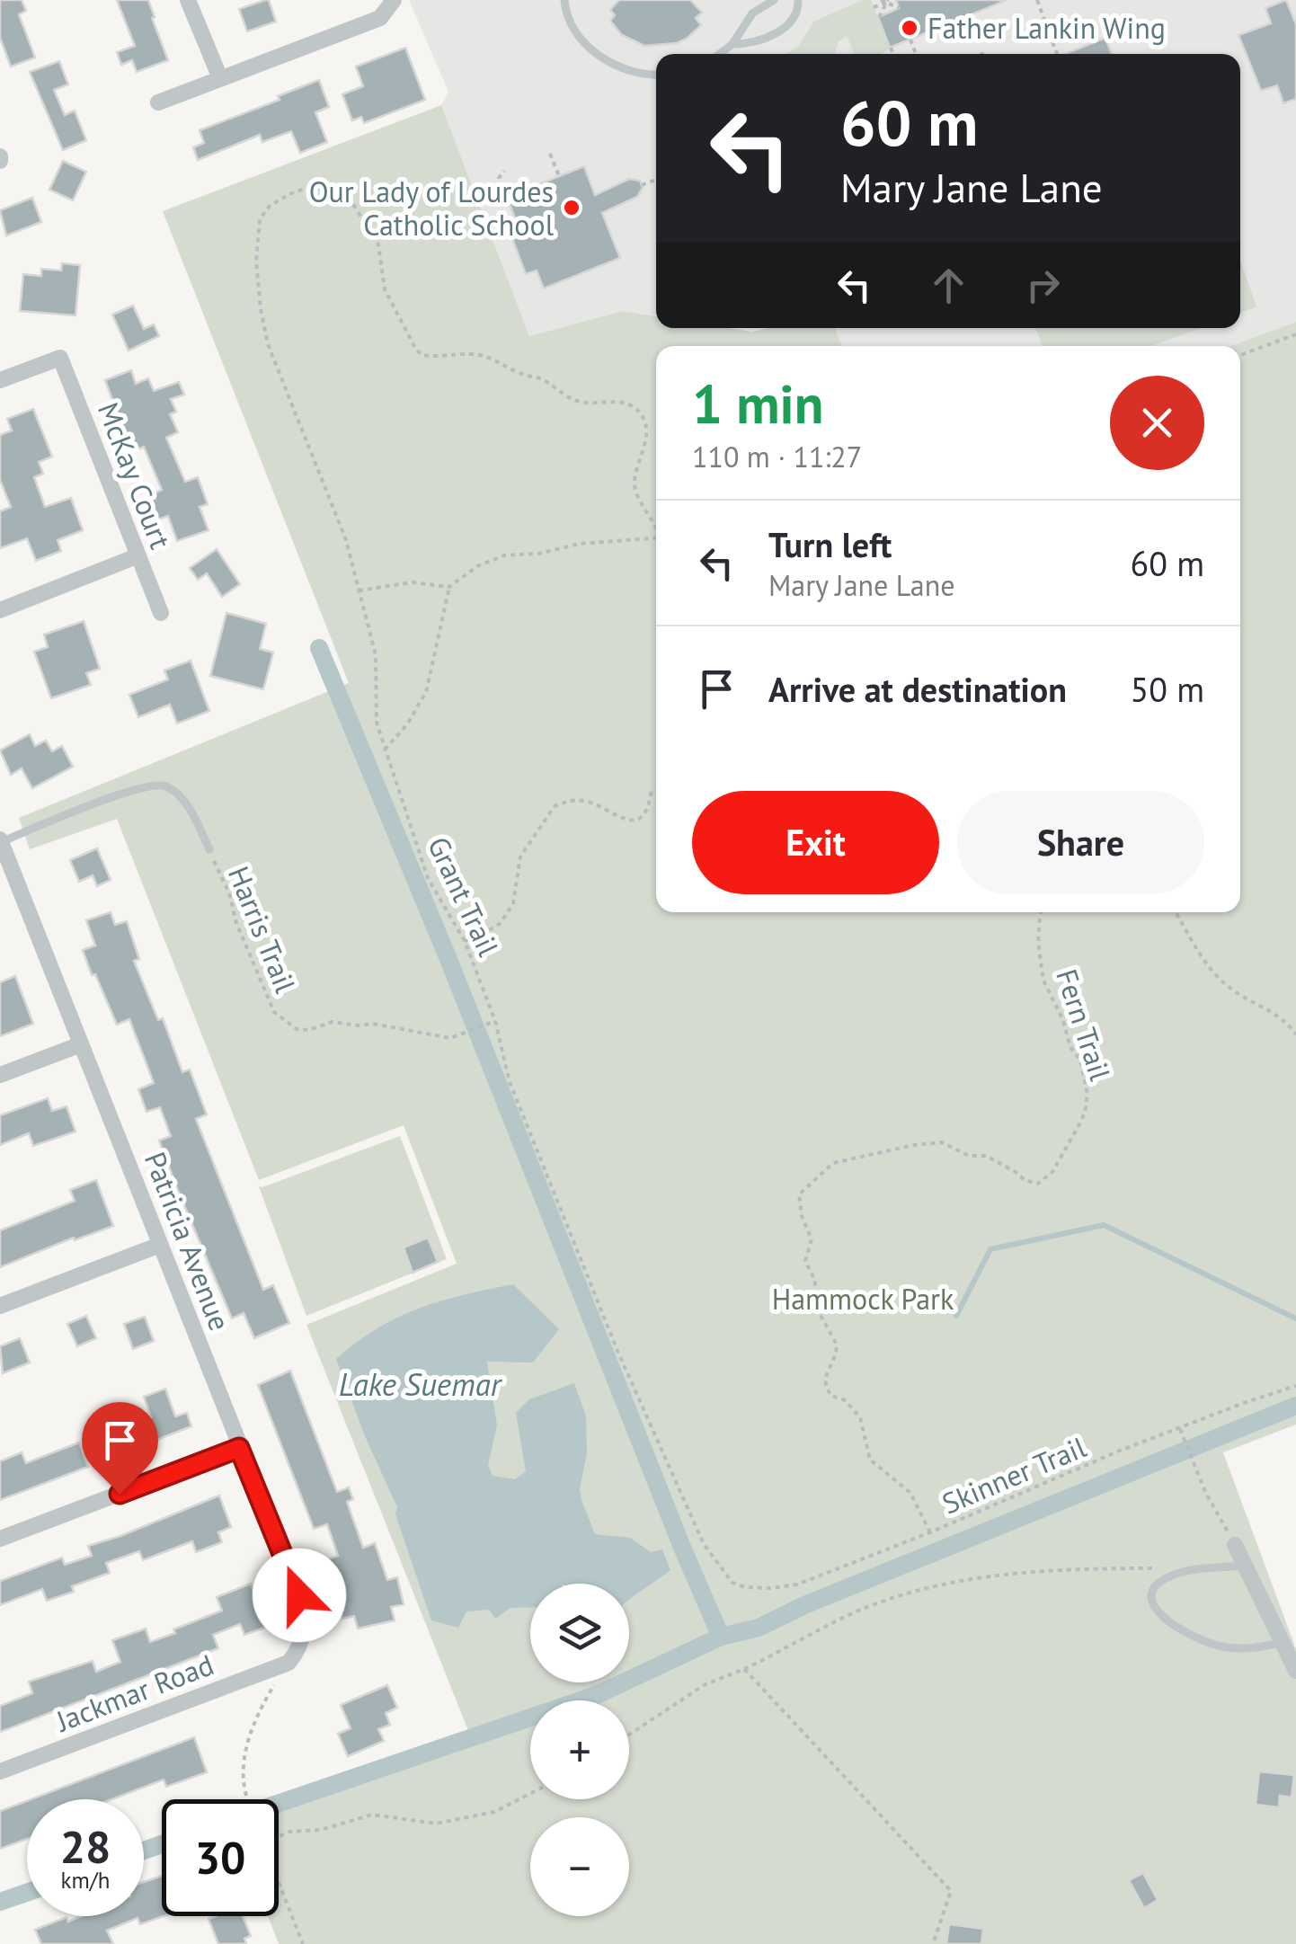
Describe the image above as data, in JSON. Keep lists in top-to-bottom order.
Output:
{
  "streets": {
    "street": ["McKay Court", "Patricia Avenue", "Jackmar Road"],
    "path": [
      "Grant Trail",
      "Harris Trail",
      "Fern Trail",
      "Skinner Trail"
    ]
  },
  "crossings": [
    ["Grant Trail", "Harris Trail"],
    ["Grant Trail", "Skinner Trail"],
    ["Fern Trail", "Skinner Trail"],
    ["Patricia Avenue", "Jackmar Road"]
  ],
  "water": ["Lake Suemar"],
  "parks": ["Hammock Park"],
  "places": ["Father Lankin Wing", "Our Lady of Lourdes Catholic School"],
  "page": {
    "turn": ["60 m", "Mary Jane Lane"],
    "heading": ["1 min", "110 m · 11:27"],
    "list": [
      {
        "name": "Turn left",
        "note": "Mary Jane Lane",
        "value": "60 m"
      },
      {
        "name": "Arrive at destination",
        "value": "50 m"
      }
    ],
    "buttons": ["Exit", "Share"],
    "map_buttons": ["+", "−"],
    "speed": "28 km/h",
    "limit": "30"
  }
}
